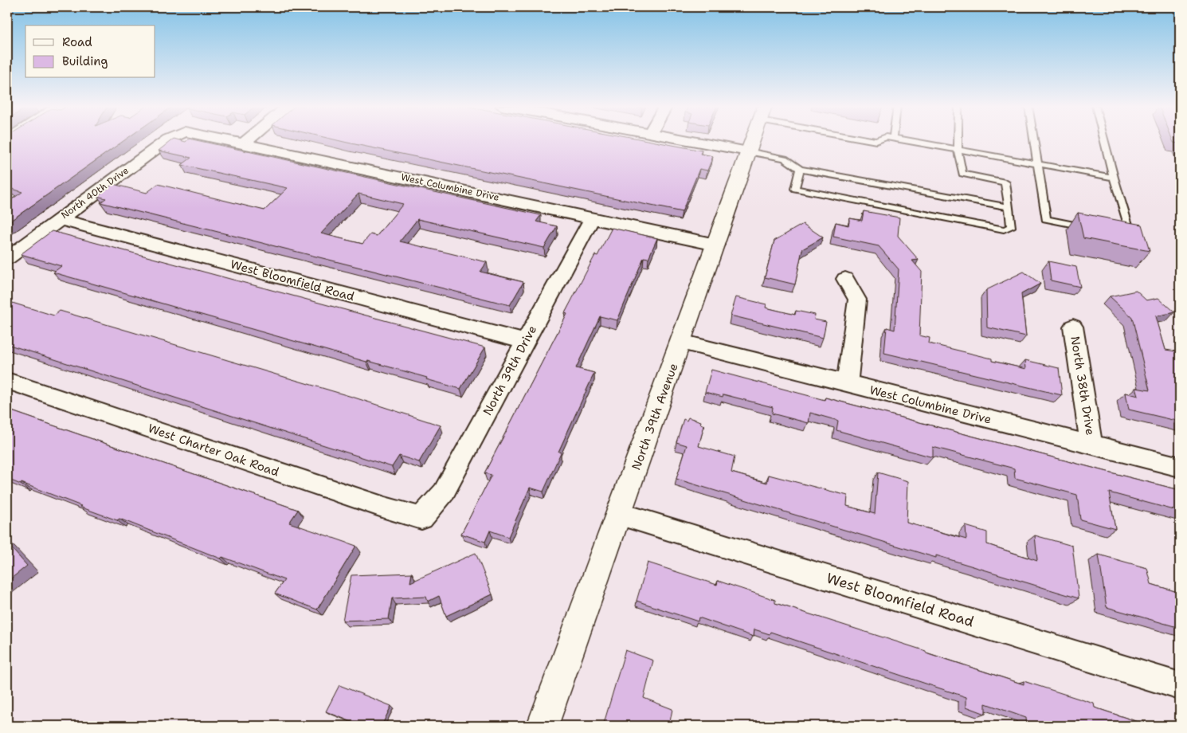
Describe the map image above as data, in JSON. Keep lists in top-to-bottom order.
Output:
{
  "streets": {
    "street": [
      "West Columbine Drive",
      "North 40th Drive",
      "West Bloomfield Road",
      "North 39th Drive",
      "North 38th Drive",
      "North 39th Avenue",
      "West Charter Oak Road"
    ]
  },
  "crossings": [
    ["West Columbine Drive", "North 39th Drive"],
    ["West Columbine Drive", "North 38th Drive"],
    ["West Columbine Drive", "North 39th Avenue"],
    ["North 40th Drive", "West Bloomfield Road"],
    ["West Bloomfield Road", "North 39th Drive"],
    ["West Bloomfield Road", "North 39th Avenue"],
    ["North 39th Drive", "West Charter Oak Road"]
  ],
  "legend": ["Road", "Building"]
}
